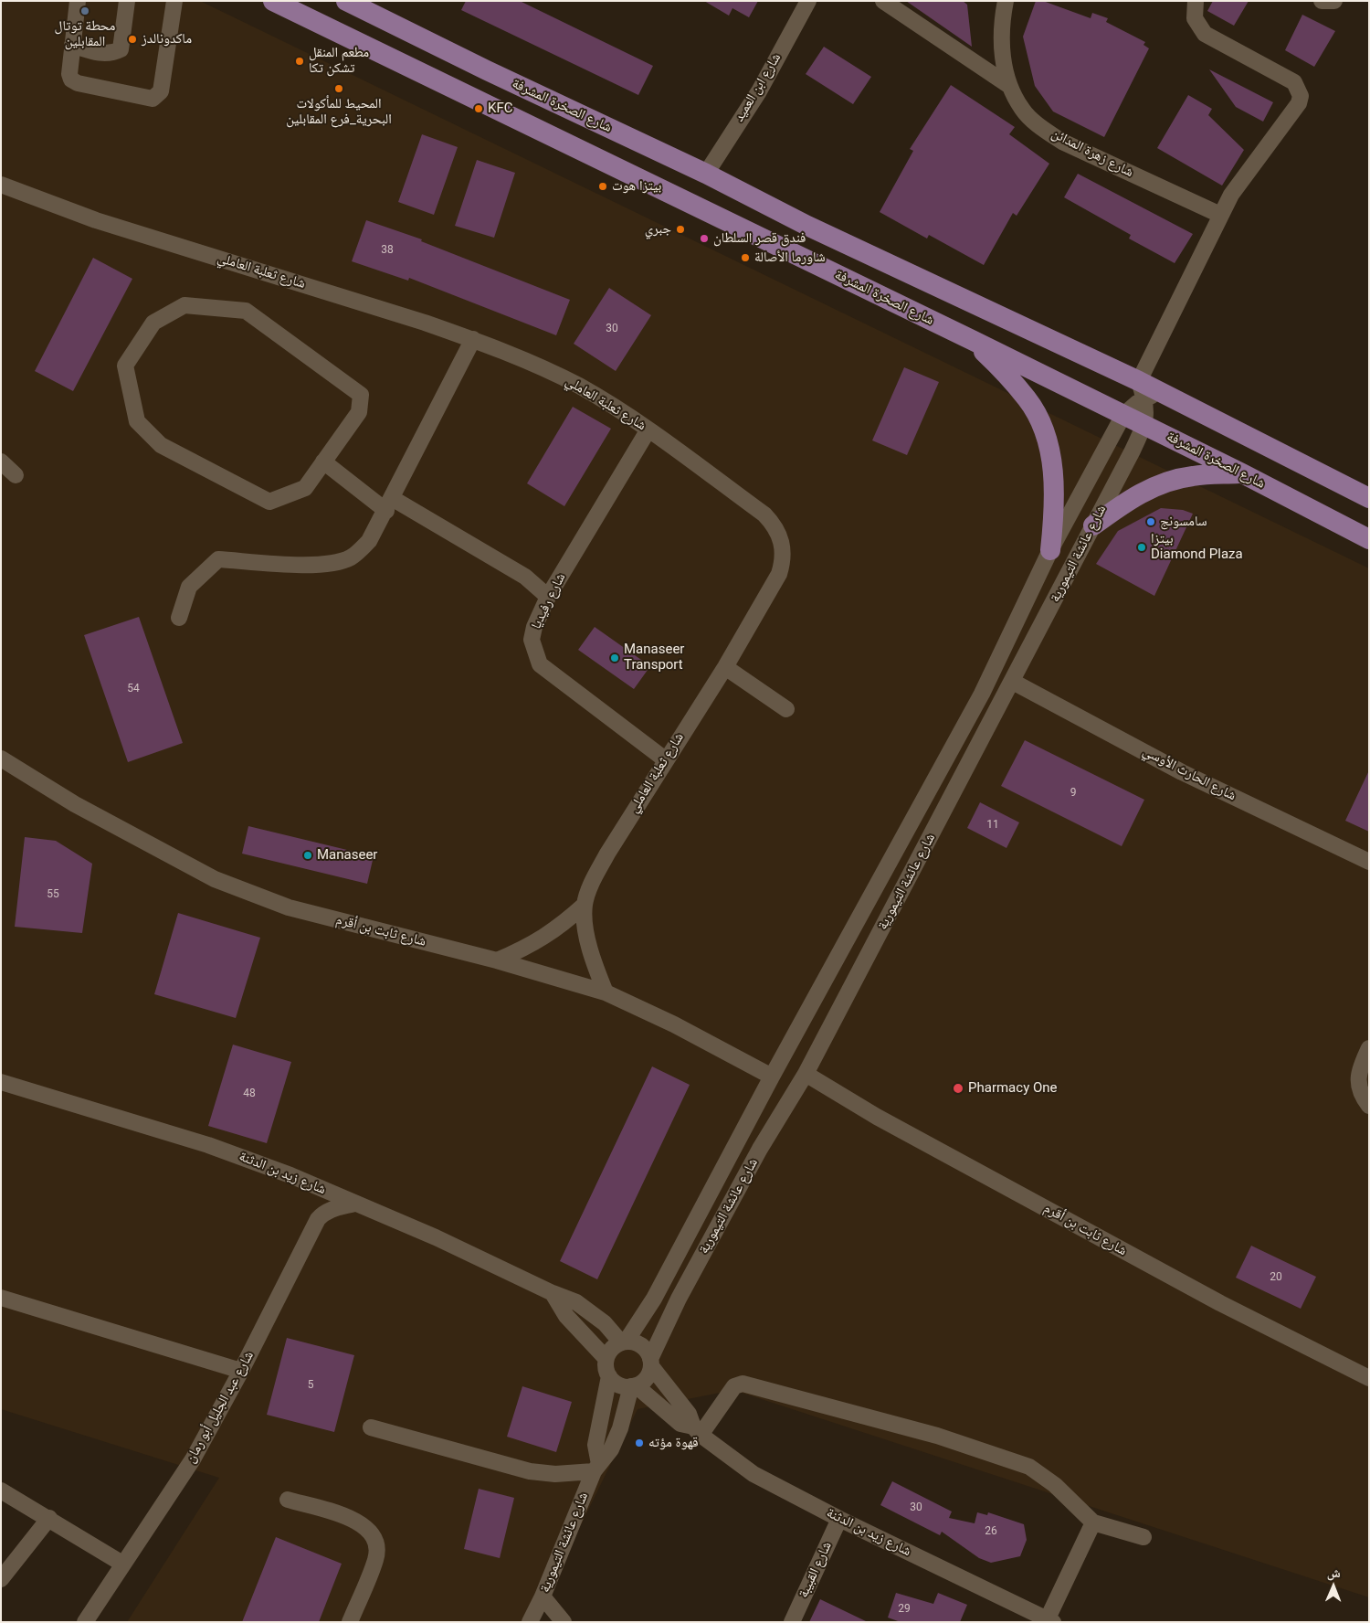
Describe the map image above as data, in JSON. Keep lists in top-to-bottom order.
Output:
{
  "streets": {
    "main road": ["شارع الصخرة المشرفة"],
    "street": [
      "شارع ابن العميد",
      "شارع زهرة المدائن",
      "شارع ثعلبة العاملي",
      "شارع عائشة التيمورية",
      "شارع رفيديا",
      "شارع الحارث الأوسي",
      "شارع ثابت بن أقرم",
      "شارع زيد بن الدثنة",
      "شارع عبد الجليل أبو رمان",
      "شارع القبيبة"
    ]
  },
  "crossings": [
    ["شارع ابن العميد", "شارع الصخرة المشرفة"],
    ["شارع الصخرة المشرفة", "شارع عائشة التيمورية"],
    ["شارع ثعلبة العاملي", "شارع رفيديا"],
    ["شارع ثعلبة العاملي", "شارع ثابت بن أقرم"],
    ["شارع عائشة التيمورية", "شارع الحارث الأوسي"],
    ["شارع عائشة التيمورية", "شارع ثابت بن أقرم"],
    ["شارع عائشة التيمورية", "شارع زيد بن الدثنة"],
    ["شارع زيد بن الدثنة", "شارع عبد الجليل أبو رمان"],
    ["شارع زيد بن الدثنة", "شارع القبيبة"]
  ],
  "places": [
    "محطة توتال المقابلين",
    "ماكدونالدز",
    "مطعم المنقل تشكن تكا",
    "المحيط للمأكولات البحرية_فرع المقابلين",
    "KFC",
    "بيتزا هوت",
    "جبري",
    "فندق قصر السلطان",
    "شاورما الأصالة",
    "سامسونج",
    "بيتزا Diamond Plaza",
    "Manaseer Transport",
    "Manaseer",
    "Pharmacy One",
    "قهوة مؤته"
  ],
  "house_numbers": [
    "38",
    "30",
    "54",
    "9",
    "11",
    "55",
    "48",
    "20",
    "5",
    "30",
    "26",
    "29"
  ],
  "north": "top"
}
